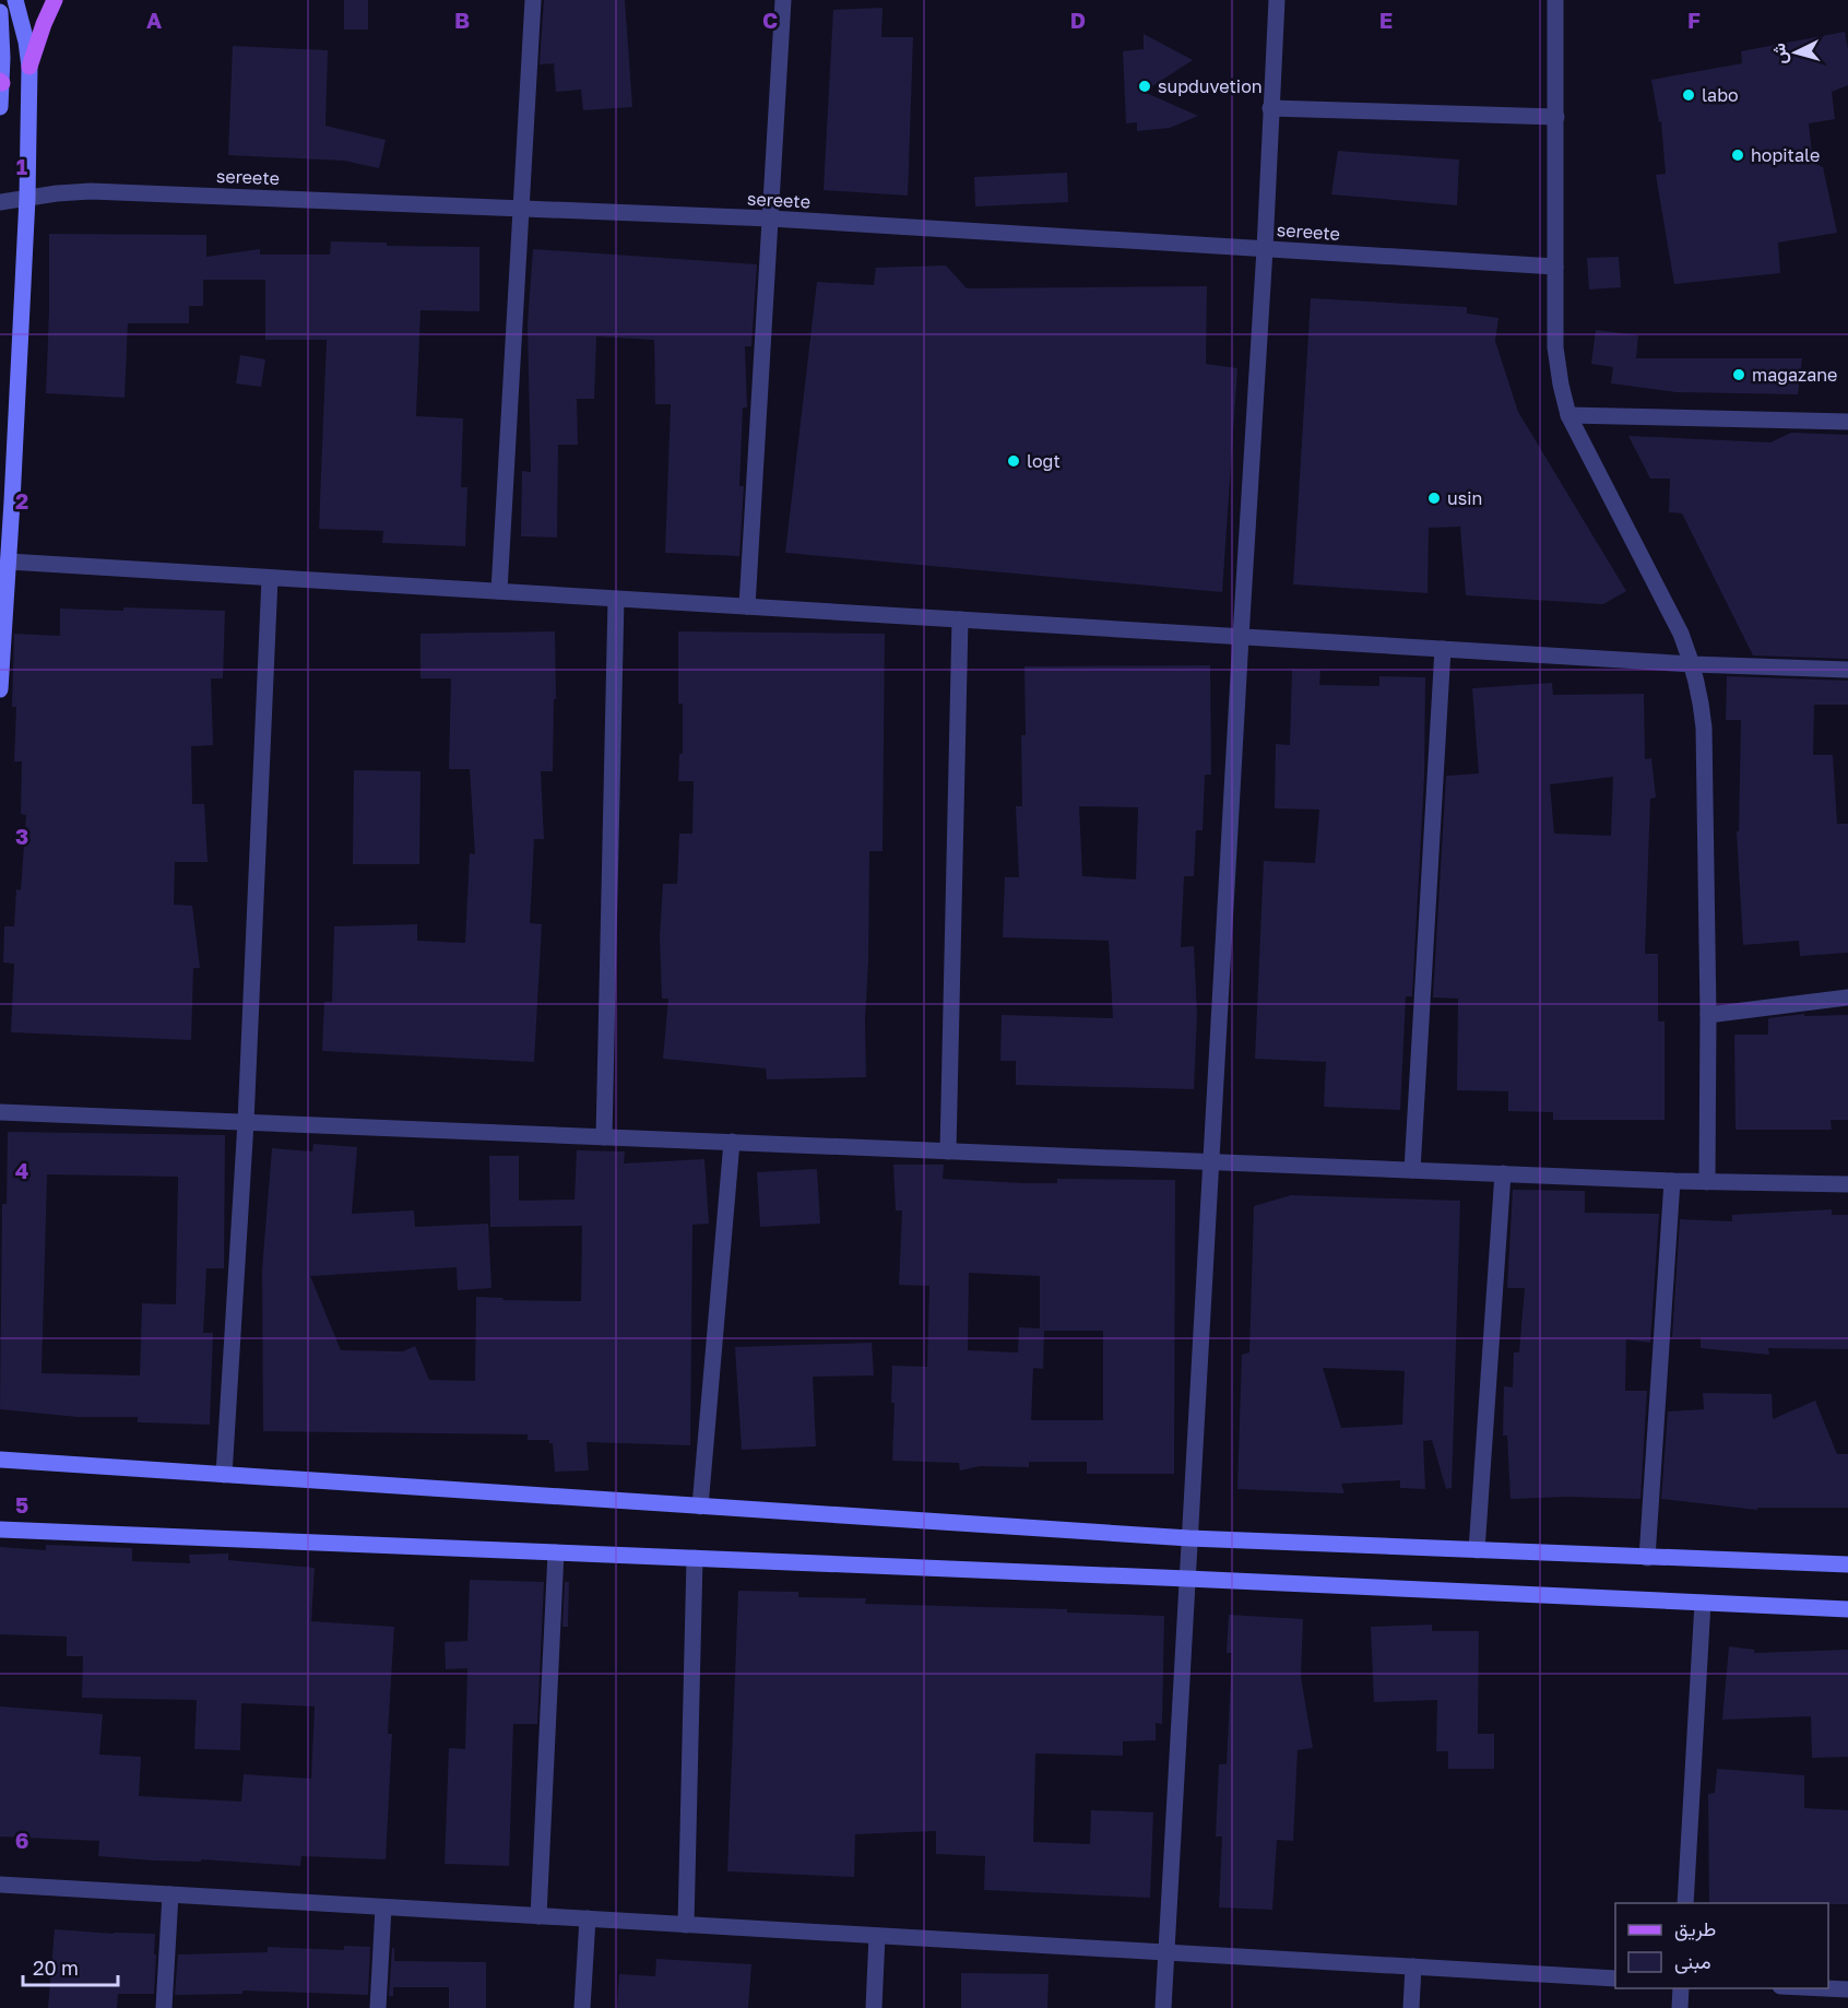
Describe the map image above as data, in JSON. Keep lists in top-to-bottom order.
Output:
{
  "streets": {
    "street": ["sereete"]
  },
  "places": [
    "supduvetion",
    "labo",
    "hopitale",
    "magazane",
    "logt",
    "usin"
  ],
  "legend": ["طريق", "مبنى"],
  "scale_bar": "20 m",
  "north": "left",
  "grid": {
    "columns": [
      "A",
      "B",
      "C",
      "D",
      "E",
      "F"
    ],
    "rows": [
      "1",
      "2",
      "3",
      "4",
      "5",
      "6"
    ]
  }
}
